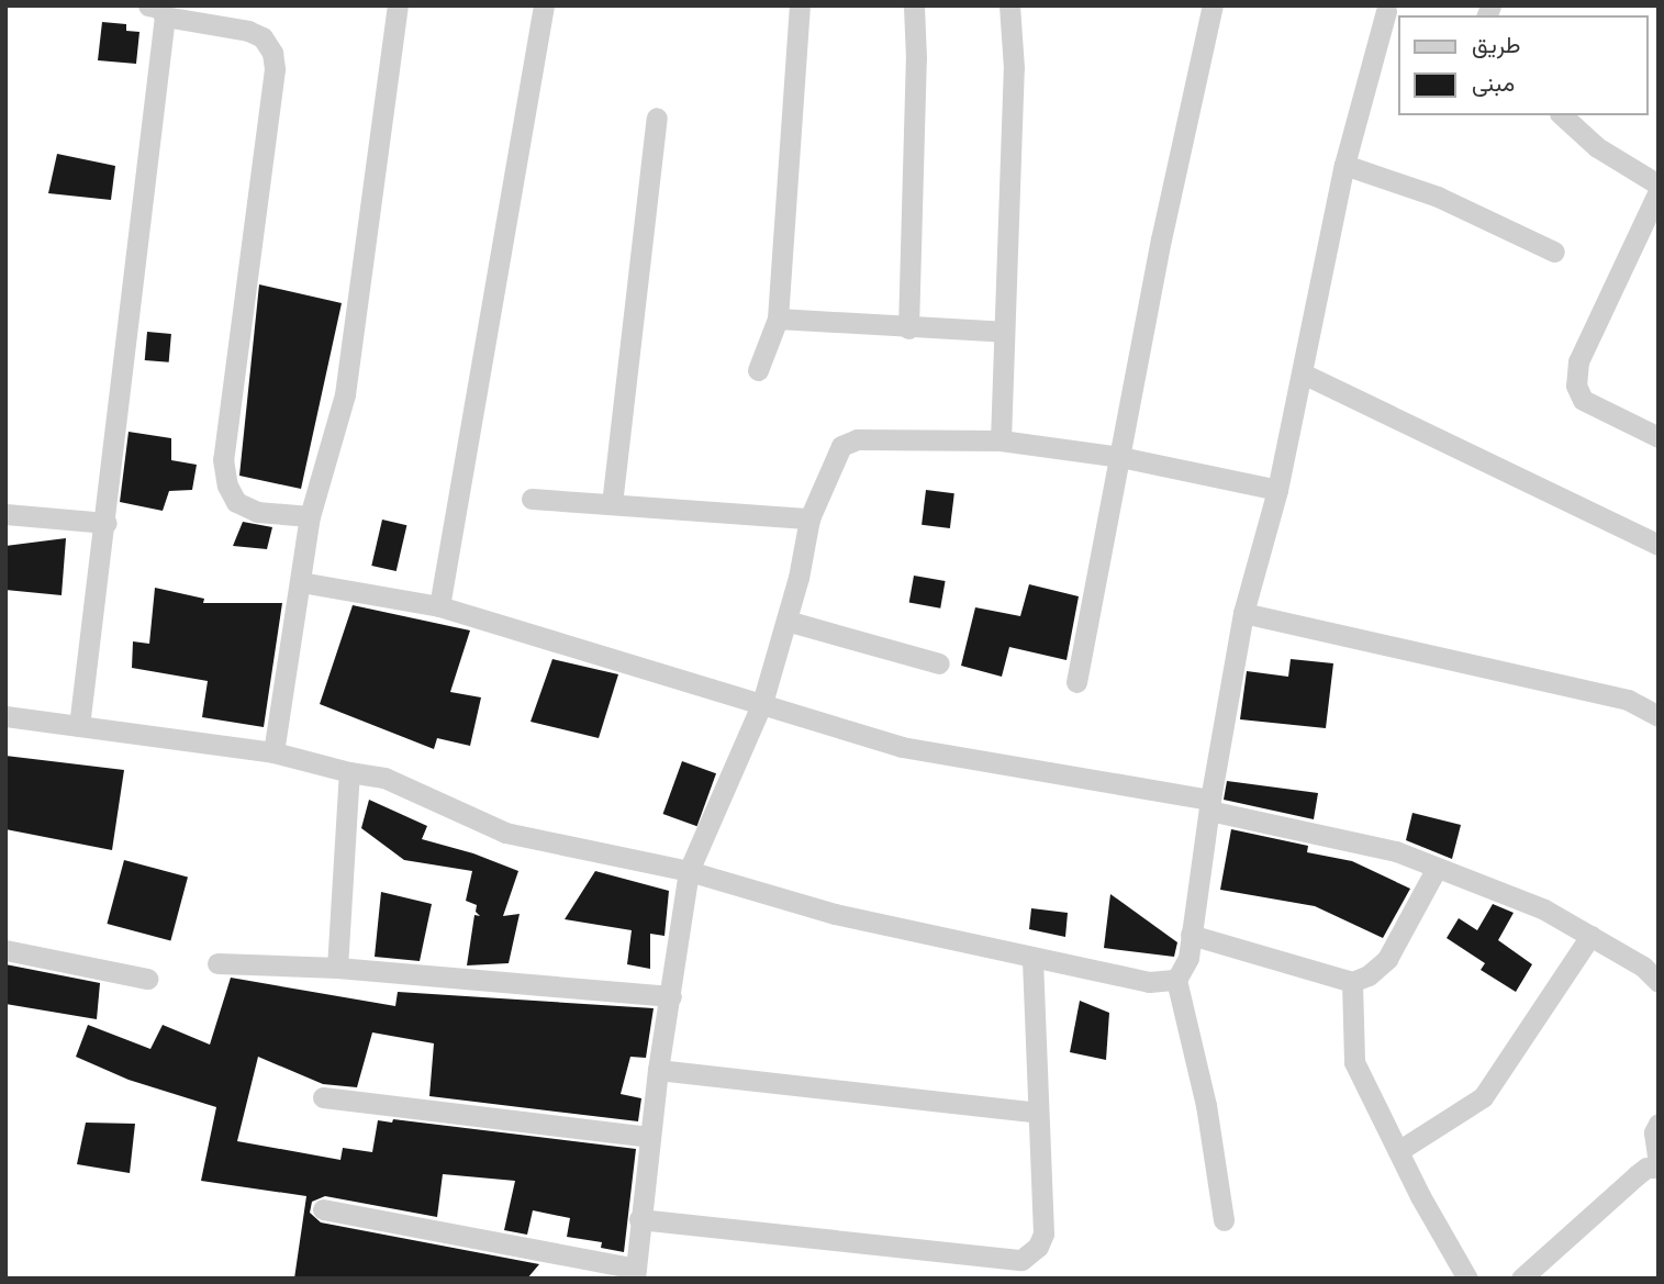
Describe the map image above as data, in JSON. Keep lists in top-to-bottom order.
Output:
{
  "legend": ["طريق", "مبنى"]
}
